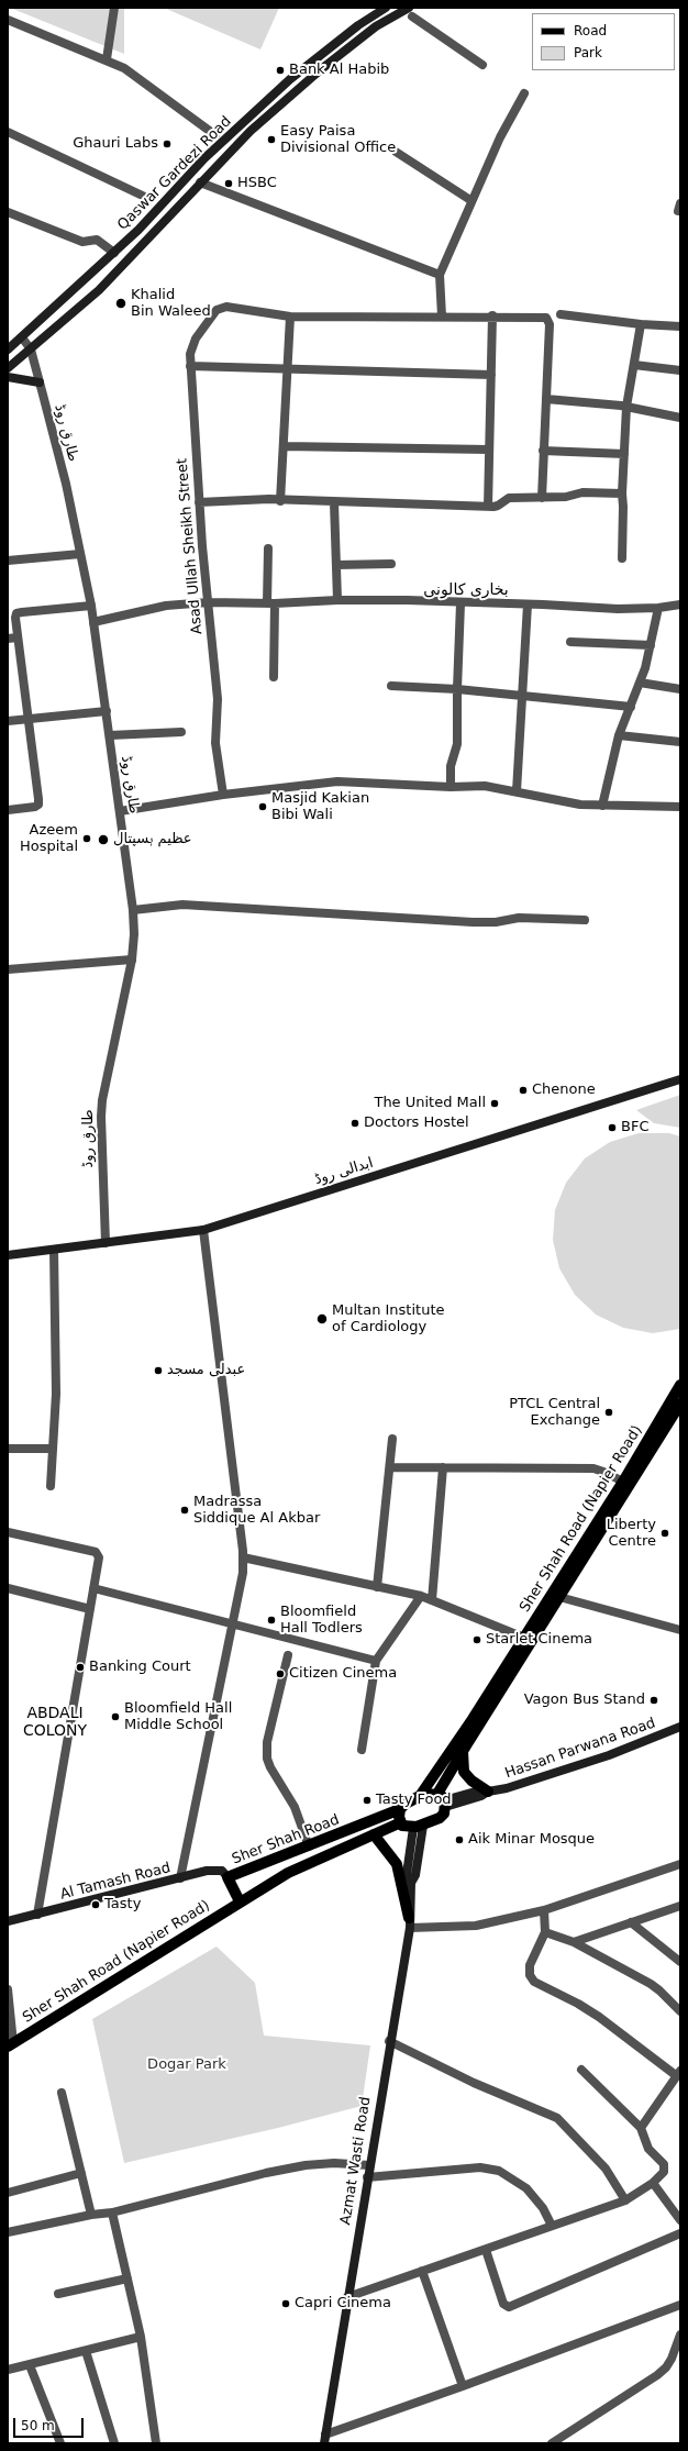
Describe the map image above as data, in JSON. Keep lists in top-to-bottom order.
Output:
{
  "streets": {
    "main road": [
      "Qaswar Gardezi Road",
      "ابدالی روڈ",
      "Sher Shah Road (Napier Road)",
      "Hassan Parwana Road",
      "Sher Shah Road",
      "Al Tamash Road",
      "Azmat Wasti Road"
    ],
    "street": ["طارق روڈ", "Asad Ullah Sheikh Street"]
  },
  "crossings": [
    ["Qaswar Gardezi Road", "طارق روڈ"],
    ["طارق روڈ", "ابدالی روڈ"],
    ["Sher Shah Road (Napier Road)", "Sher Shah Road"],
    ["Sher Shah Road", "Al Tamash Road"]
  ],
  "districts": ["بخاری کالونی", "ABDALI COLONY"],
  "parks": ["Dogar Park"],
  "places": [
    "Bank Al Habib",
    "Easy Paisa Divisional Office",
    "Ghauri Labs",
    "HSBC",
    "Khalid Bin Waleed",
    "Masjid Kakian Bibi Wali",
    "Azeem Hospital",
    "عظیم ہسپتال",
    "Chenone",
    "The United Mall",
    "Doctors Hostel",
    "BFC",
    "Multan Institute of Cardiology",
    "عبدلی مسجد",
    "PTCL Central Exchange",
    "Madrassa Siddique Al Akbar",
    "Liberty Centre",
    "Bloomfield Hall Todlers",
    "Starlet Cinema",
    "Banking Court",
    "Citizen Cinema",
    "Vagon Bus Stand",
    "Bloomfield Hall Middle School",
    "Tasty Food",
    "Aik Minar Mosque",
    "Tasty",
    "Capri Cinema"
  ],
  "legend": ["Road", "Park"],
  "scale_bar": "50 m"
}
